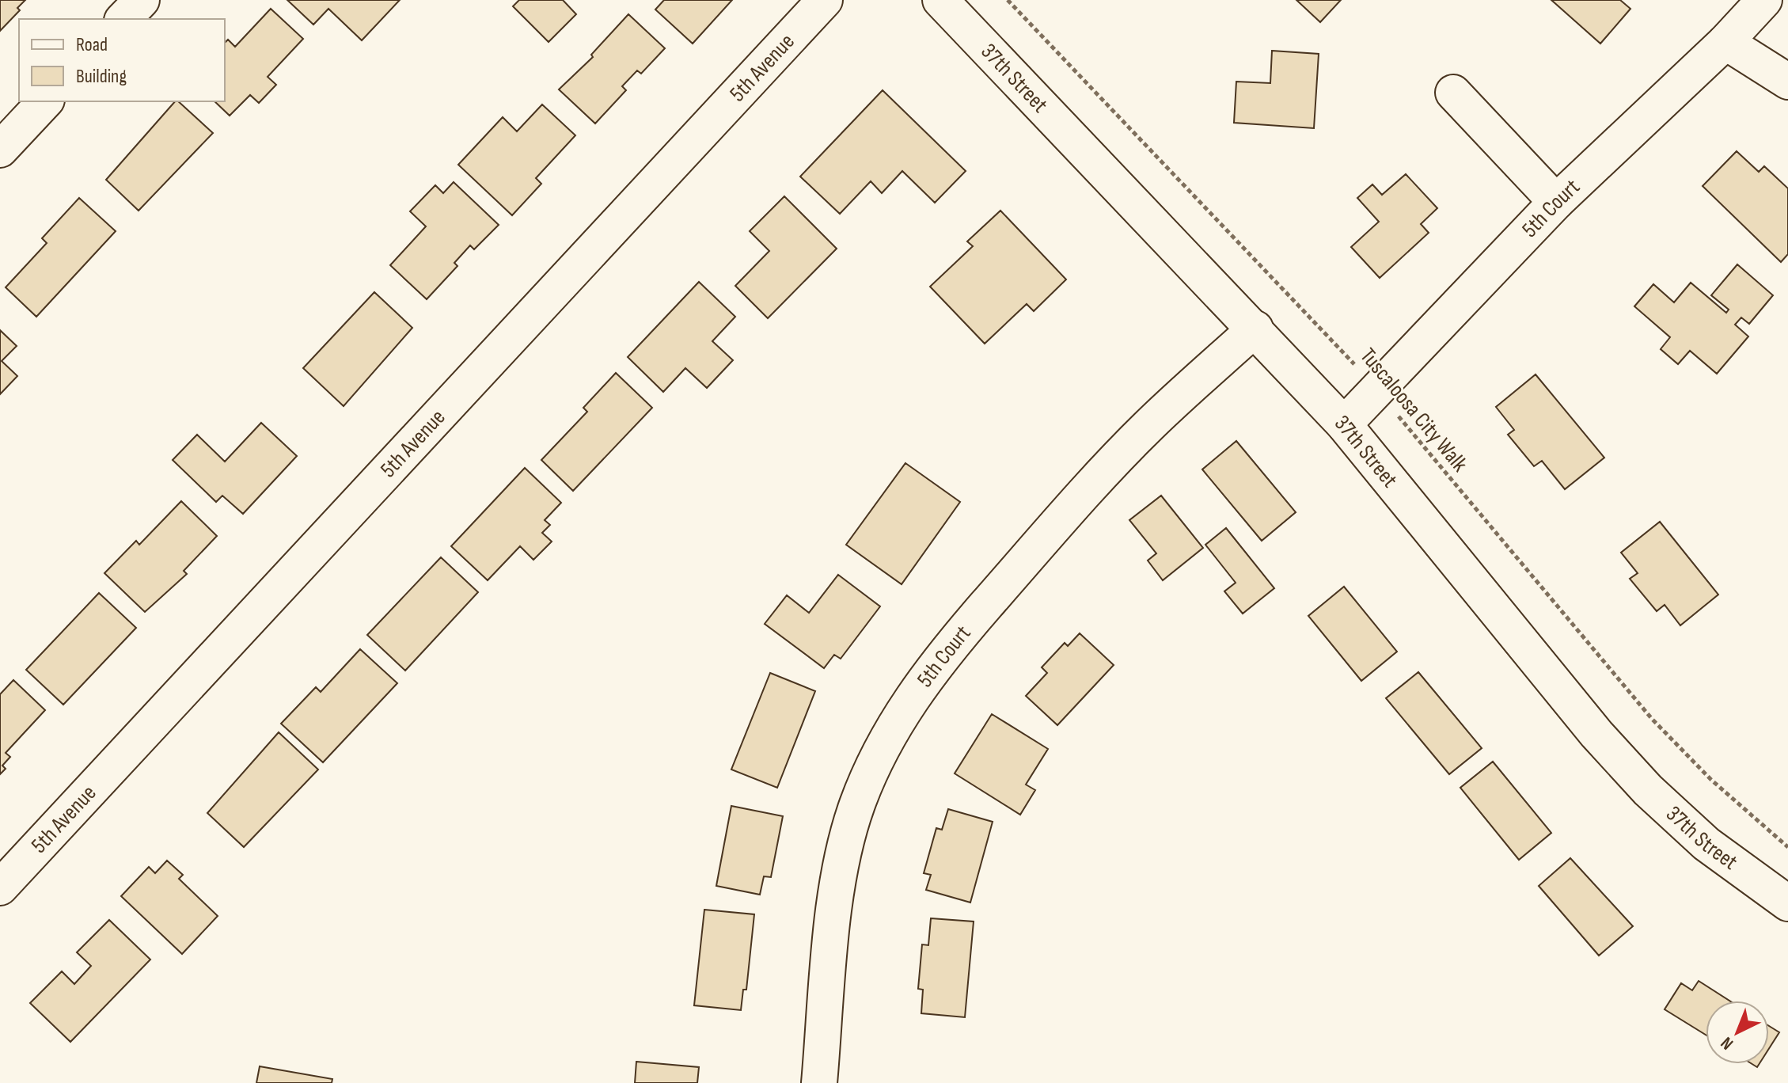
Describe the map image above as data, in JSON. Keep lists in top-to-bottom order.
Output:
{
  "streets": {
    "street": ["5th Avenue", "37th Street", "5th Court"],
    "path": ["Tuscaloosa City Walk"]
  },
  "crossings": [
    ["37th Street", "5th Court"],
    ["5th Court", "Tuscaloosa City Walk"]
  ],
  "legend": ["Road", "Building"],
  "north": "bottom left"
}
